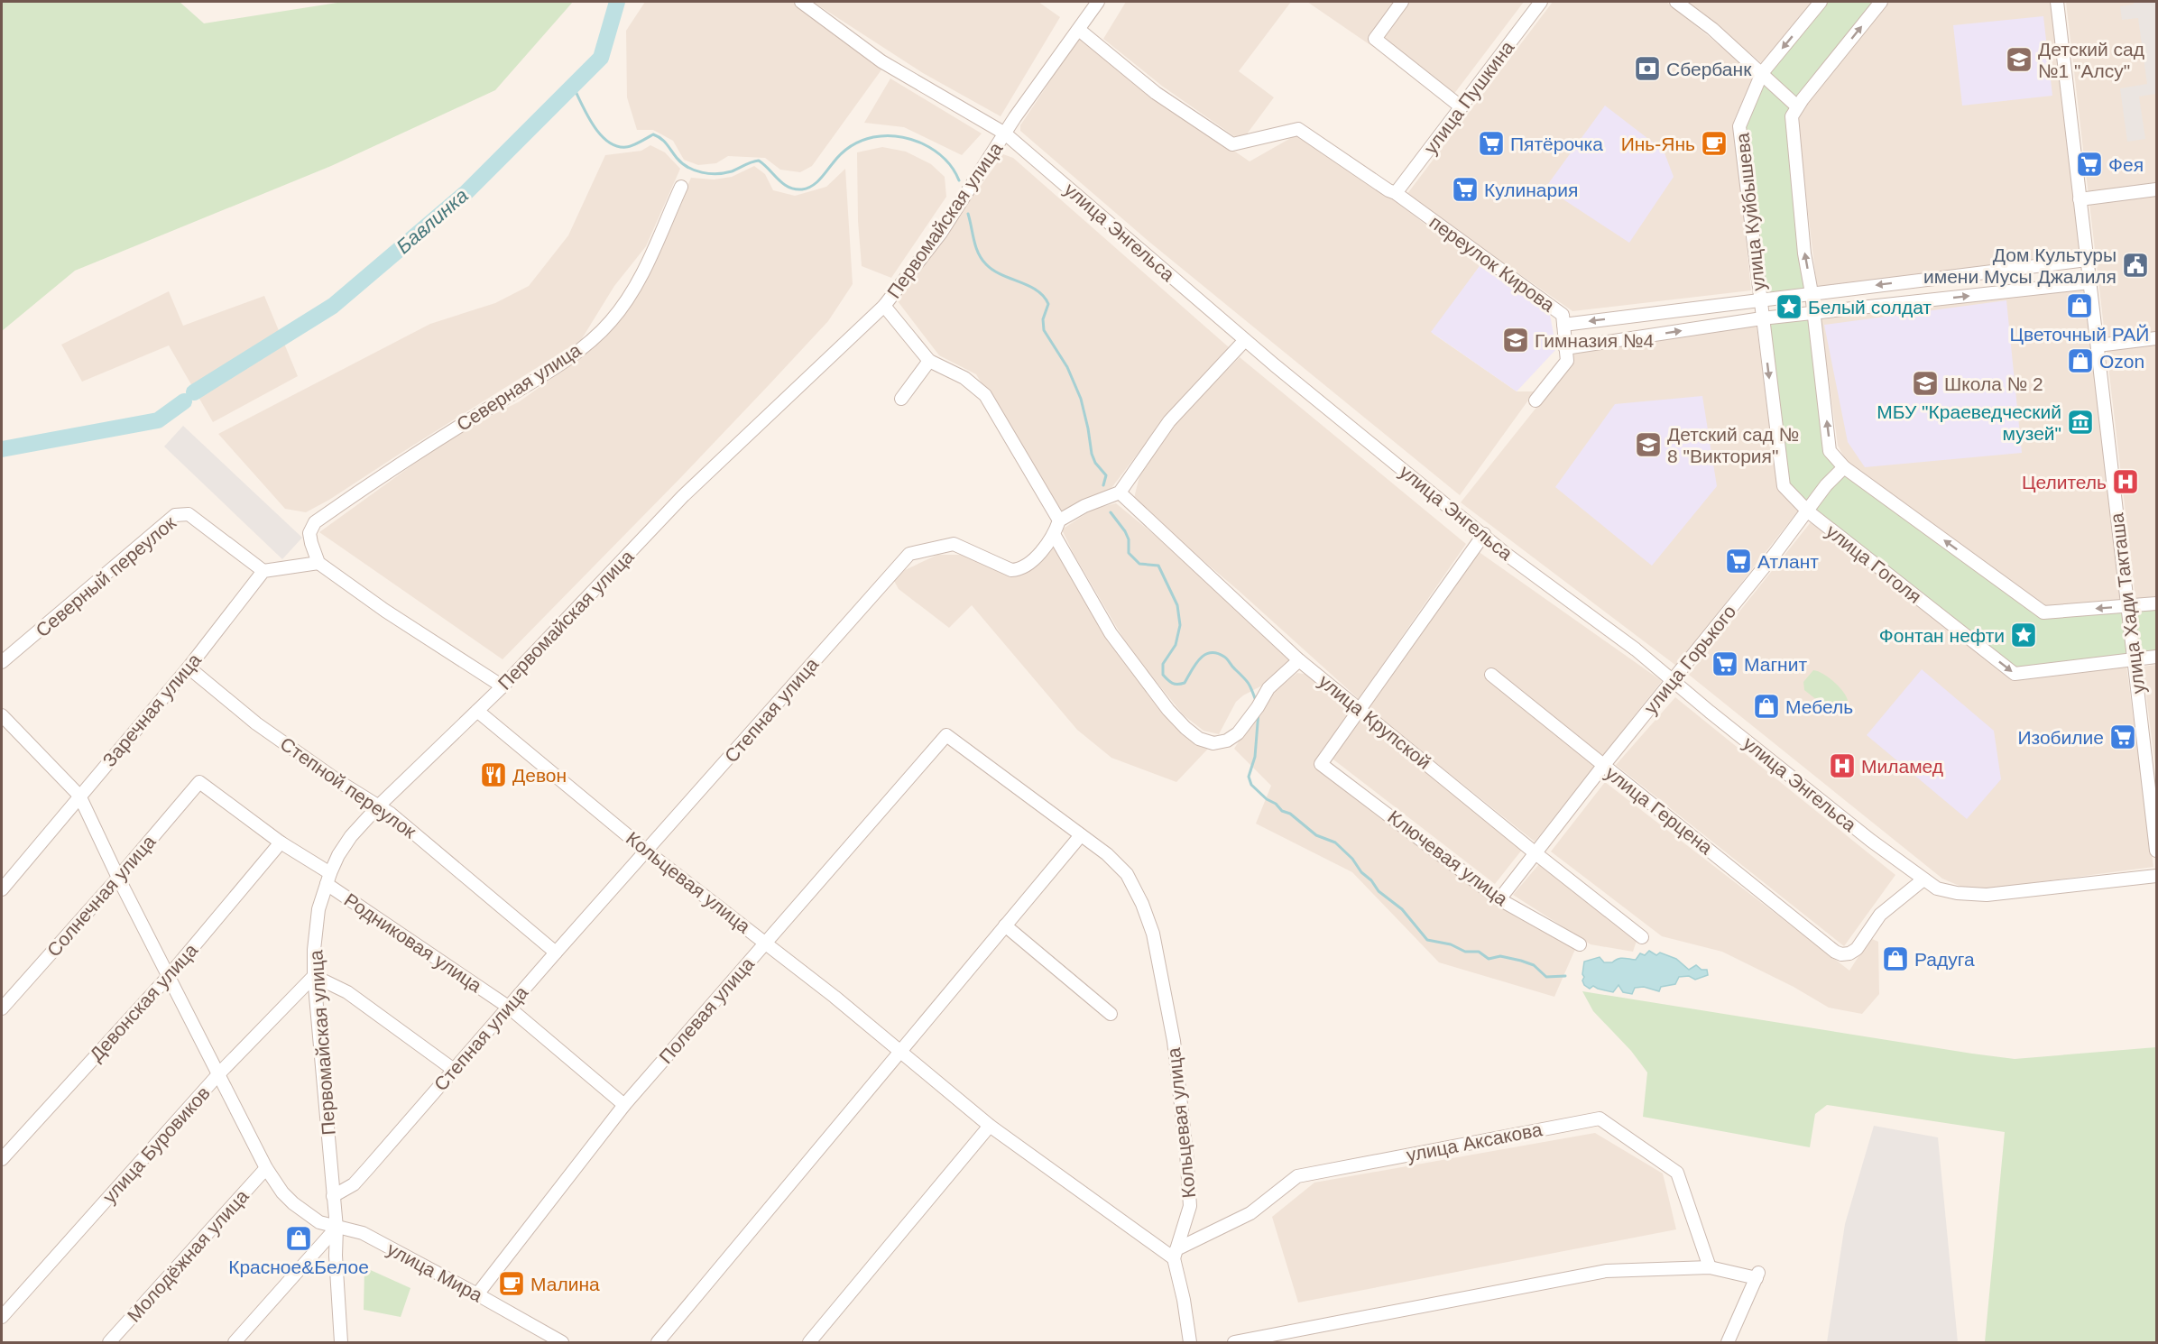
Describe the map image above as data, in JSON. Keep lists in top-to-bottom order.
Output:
{
  "streets": {
    "street": [
      "улица Пушкина",
      "улица Куйбышева",
      "Первомайская улица",
      "улица Энгельса",
      "переулок Кирова",
      "Северная улица",
      "улица Гоголя",
      "Северный переулок",
      "улица Хади Такташа",
      "улица Горького",
      "Заречная улица",
      "Степная улица",
      "улица Крупской",
      "Степной переулок",
      "улица Герцена",
      "Ключевая улица",
      "Кольцевая улица",
      "Солнечная улица",
      "Родниковая улица",
      "Девонская улица",
      "Полевая улица",
      "улица Аксакова",
      "улица Буровиков",
      "Молодёжная улица",
      "улица Мира"
    ]
  },
  "crossings": [
    ["улица Пушкина", "переулок Кирова"],
    ["улица Куйбышева", "улица Гоголя"],
    ["Первомайская улица", "улица Энгельса"],
    ["Первомайская улица", "переулок Кирова"],
    ["Первомайская улица", "Степная улица"],
    ["Первомайская улица", "Степной переулок"],
    ["Первомайская улица", "Кольцевая улица"],
    ["Первомайская улица", "Родниковая улица"],
    ["Первомайская улица", "улица Буровиков"],
    ["Первомайская улица", "улица Мира"],
    ["улица Энгельса", "улица Горького"],
    ["улица Энгельса", "улица Герцена"],
    ["улица Гоголя", "улица Хади Такташа"],
    ["улица Гоголя", "улица Горького"],
    ["Северный переулок", "Заречная улица"],
    ["улица Горького", "улица Крупской"],
    ["улица Горького", "улица Герцена"],
    ["улица Горького", "Ключевая улица"],
    ["Заречная улица", "Степной переулок"],
    ["Заречная улица", "улица Мира"],
    ["Степная улица", "Степной переулок"],
    ["Степная улица", "Кольцевая улица"],
    ["Степная улица", "Родниковая улица"],
    ["улица Крупской", "Ключевая улица"],
    ["Кольцевая улица", "Полевая улица"],
    ["Кольцевая улица", "улица Аксакова"],
    ["Солнечная улица", "Родниковая улица"],
    ["Солнечная улица", "улица Мира"],
    ["Родниковая улица", "Девонская улица"],
    ["Родниковая улица", "Полевая улица"],
    ["Девонская улица", "улица Мира"],
    ["Полевая улица", "улица Мира"],
    ["улица Буровиков", "улица Мира"],
    ["Молодёжная улица", "улица Мира"]
  ],
  "water": ["Бавлинка"],
  "places": {
    "school or university": [
      "Детский сад №1 \"Алсу\"",
      "Гимназия №4",
      "Школа № 2",
      "Детский сад № 8 \"Виктория\""
    ],
    "bank": ["Сбербанк"],
    "supermarket": [
      "Пятёрочка",
      "Фея",
      "Кулинария",
      "Атлант",
      "Магнит",
      "Изобилие"
    ],
    "cafe": ["Инь-Янь", "Малина"],
    "public building": ["Дом Культуры имени Мусы Джалиля"],
    "shop": [
      "Цветочный РАЙ",
      "Ozon",
      "Мебель",
      "Радуга",
      "Красное&Белое"
    ],
    "place": ["Белый солдат", "Фонтан нефти"],
    "museum": ["МБУ \"Краеведческий музей\""],
    "hospital": ["Целитель", "Миламед"],
    "restaurant": ["Девон"]
  }
}
